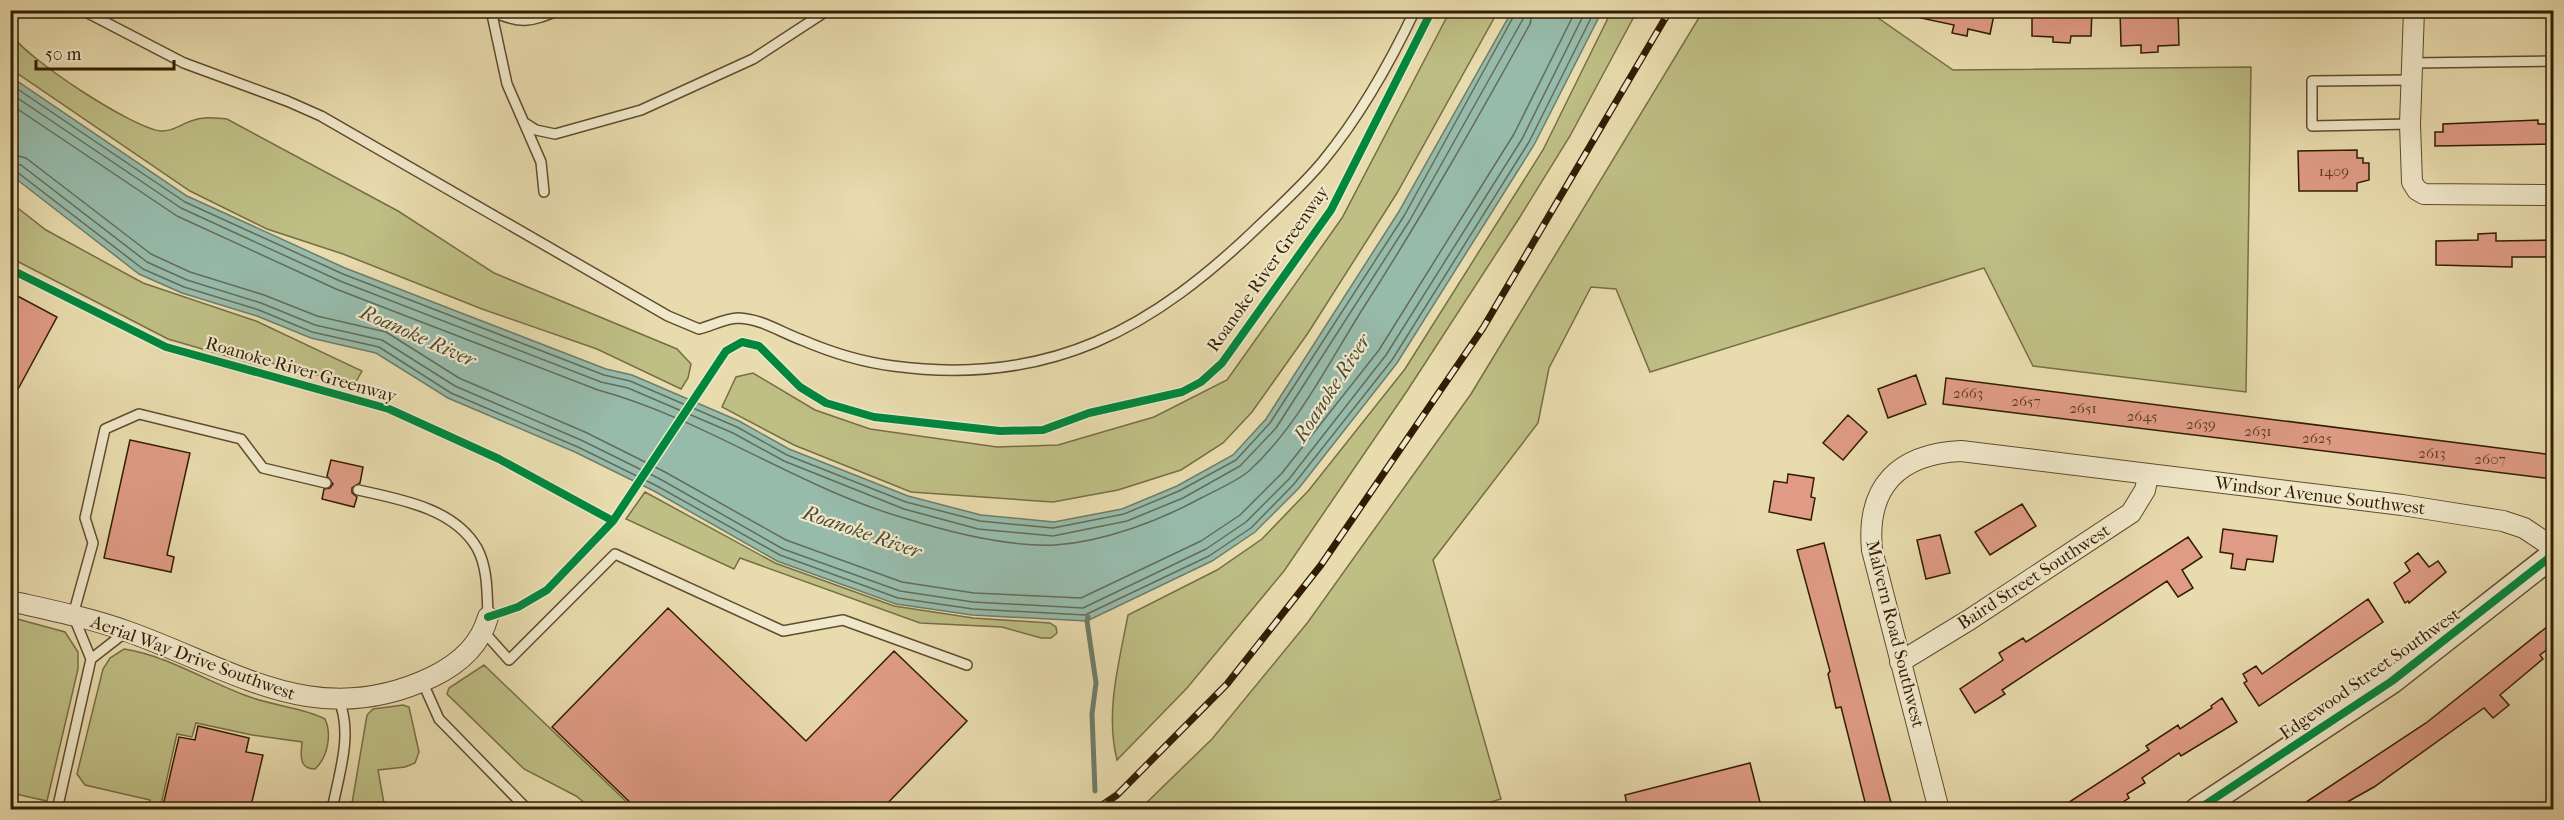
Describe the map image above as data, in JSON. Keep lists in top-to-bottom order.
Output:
{
  "streets": {
    "street": [
      "Windsor Avenue Southwest",
      "Baird Street Southwest",
      "Malvern Road Southwest",
      "Aerial Way Drive Southwest",
      "Edgewood Street Southwest"
    ],
    "cycle path": ["Roanoke River Greenway"]
  },
  "crossings": [
    ["Windsor Avenue Southwest", "Baird Street Southwest"],
    ["Windsor Avenue Southwest", "Malvern Road Southwest"],
    ["Baird Street Southwest", "Malvern Road Southwest"]
  ],
  "water": ["Roanoke River"],
  "house_numbers": [
    "1409",
    "2663",
    "2657",
    "2651",
    "2645",
    "2639",
    "2631",
    "2625",
    "2613",
    "2607"
  ],
  "scale_bar": "50 m"
}
